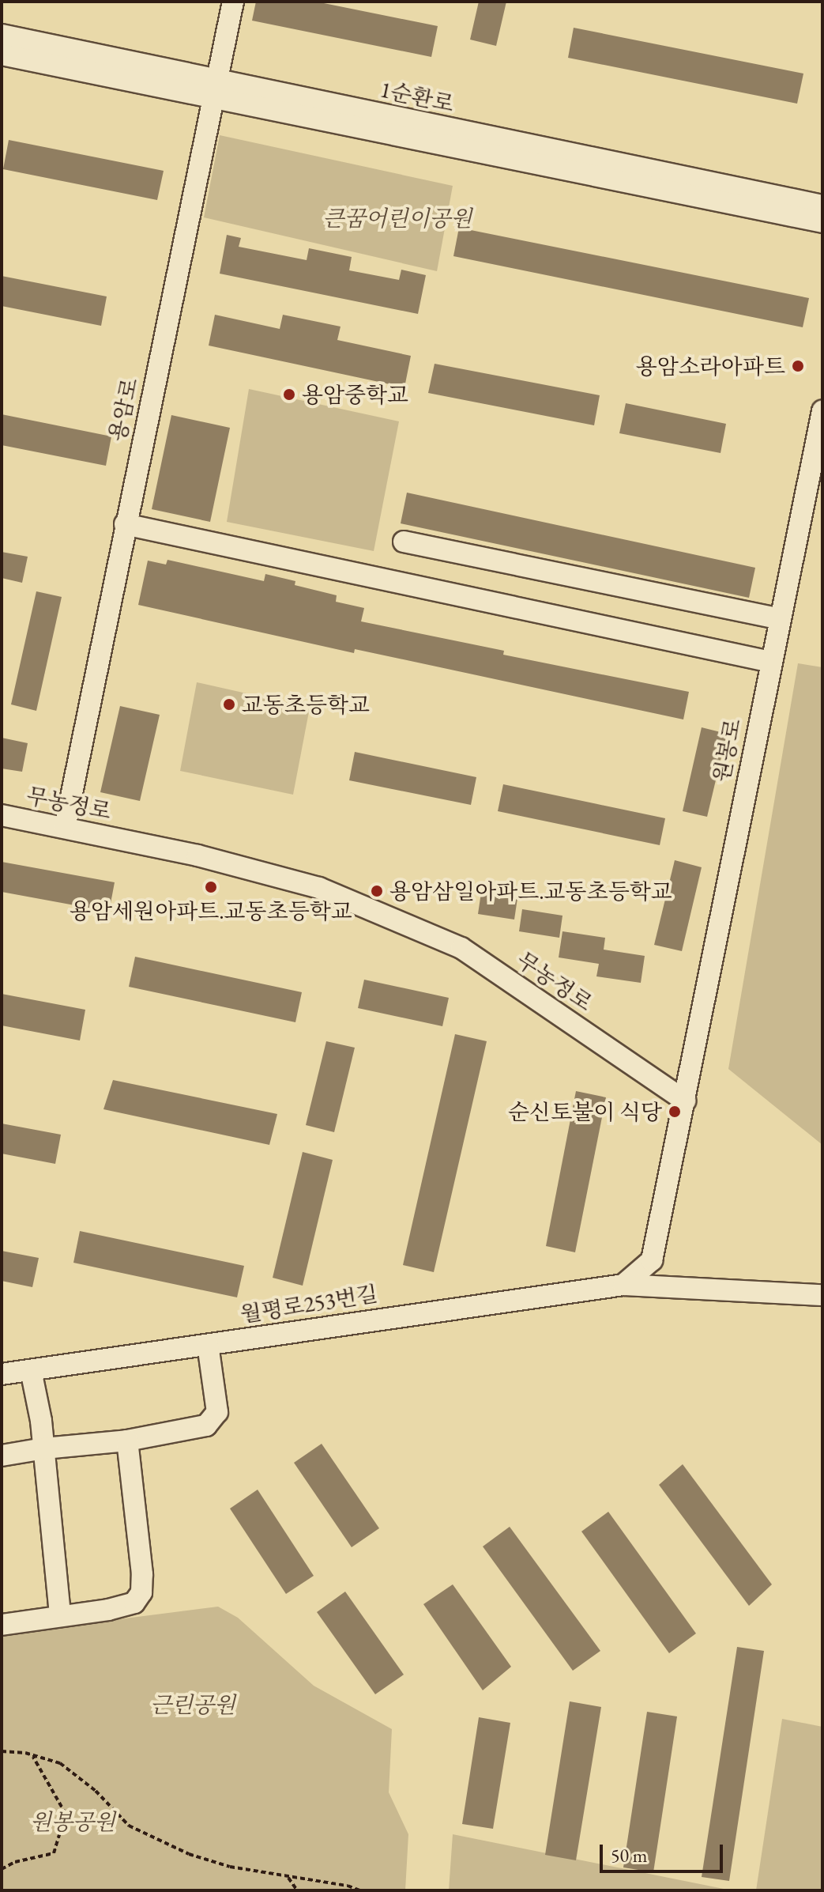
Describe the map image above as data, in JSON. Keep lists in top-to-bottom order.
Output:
{
  "streets": {
    "street": [
      "1순환로",
      "용암로",
      "원봉로",
      "무농정로",
      "월평로253번길"
    ]
  },
  "crossings": [
    ["1순환로", "용암로"],
    ["용암로", "무농정로"],
    ["원봉로", "무농정로"]
  ],
  "parks": ["큰꿈어린이공원", "근린공원", "원봉공원"],
  "places": [
    "용암소라아파트",
    "용암중학교",
    "교동초등학교",
    "용암세원아파트.교동초등학교",
    "용암삼일아파트.교동초등학교",
    "순신토불이 식당"
  ],
  "scale_bar": "50 m"
}
